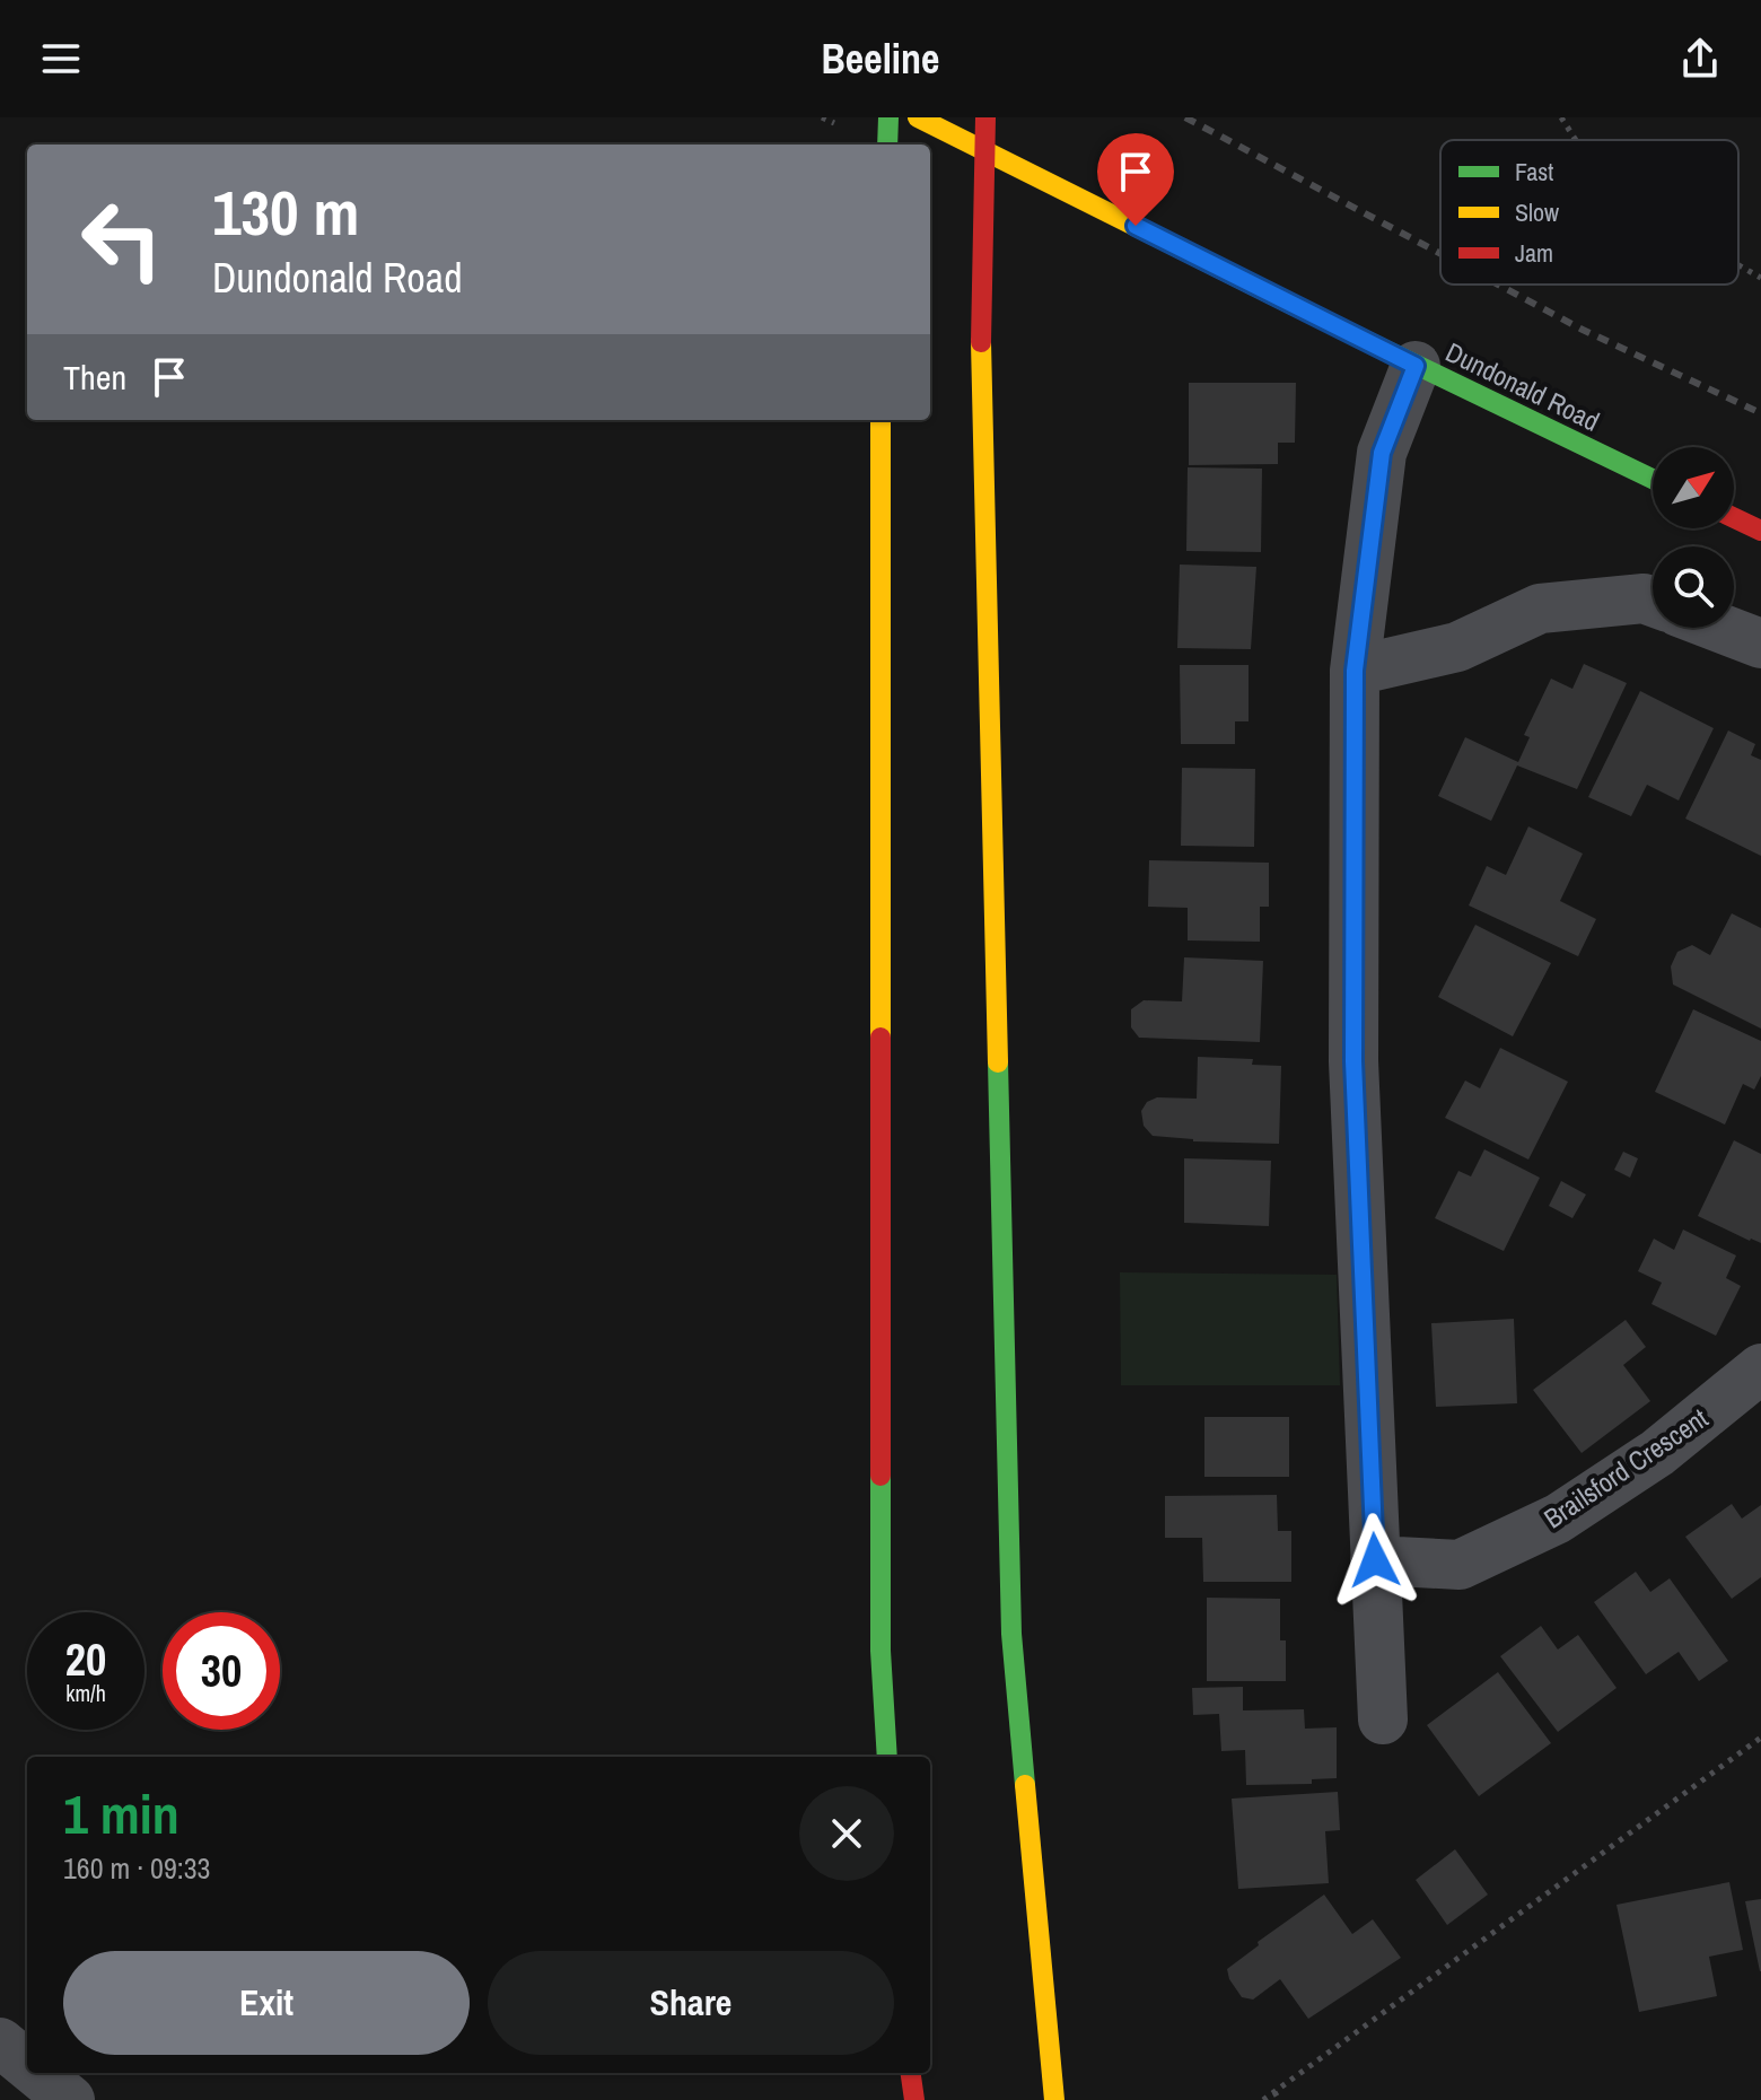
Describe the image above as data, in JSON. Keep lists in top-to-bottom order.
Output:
{
  "streets": {
    "main road": ["Dundonald Road"],
    "street": ["Brailsford Crescent"]
  },
  "legend": ["Fast", "Slow", "Jam"],
  "north": "top right",
  "page": {
    "header": "Beeline",
    "turn": ["130 m", "Dundonald Road"],
    "then": "Then",
    "speed": "20 km/h",
    "limit": "30",
    "heading": ["1 min", "160 m · 09:33"],
    "buttons": ["Exit", "Share"]
  }
}
